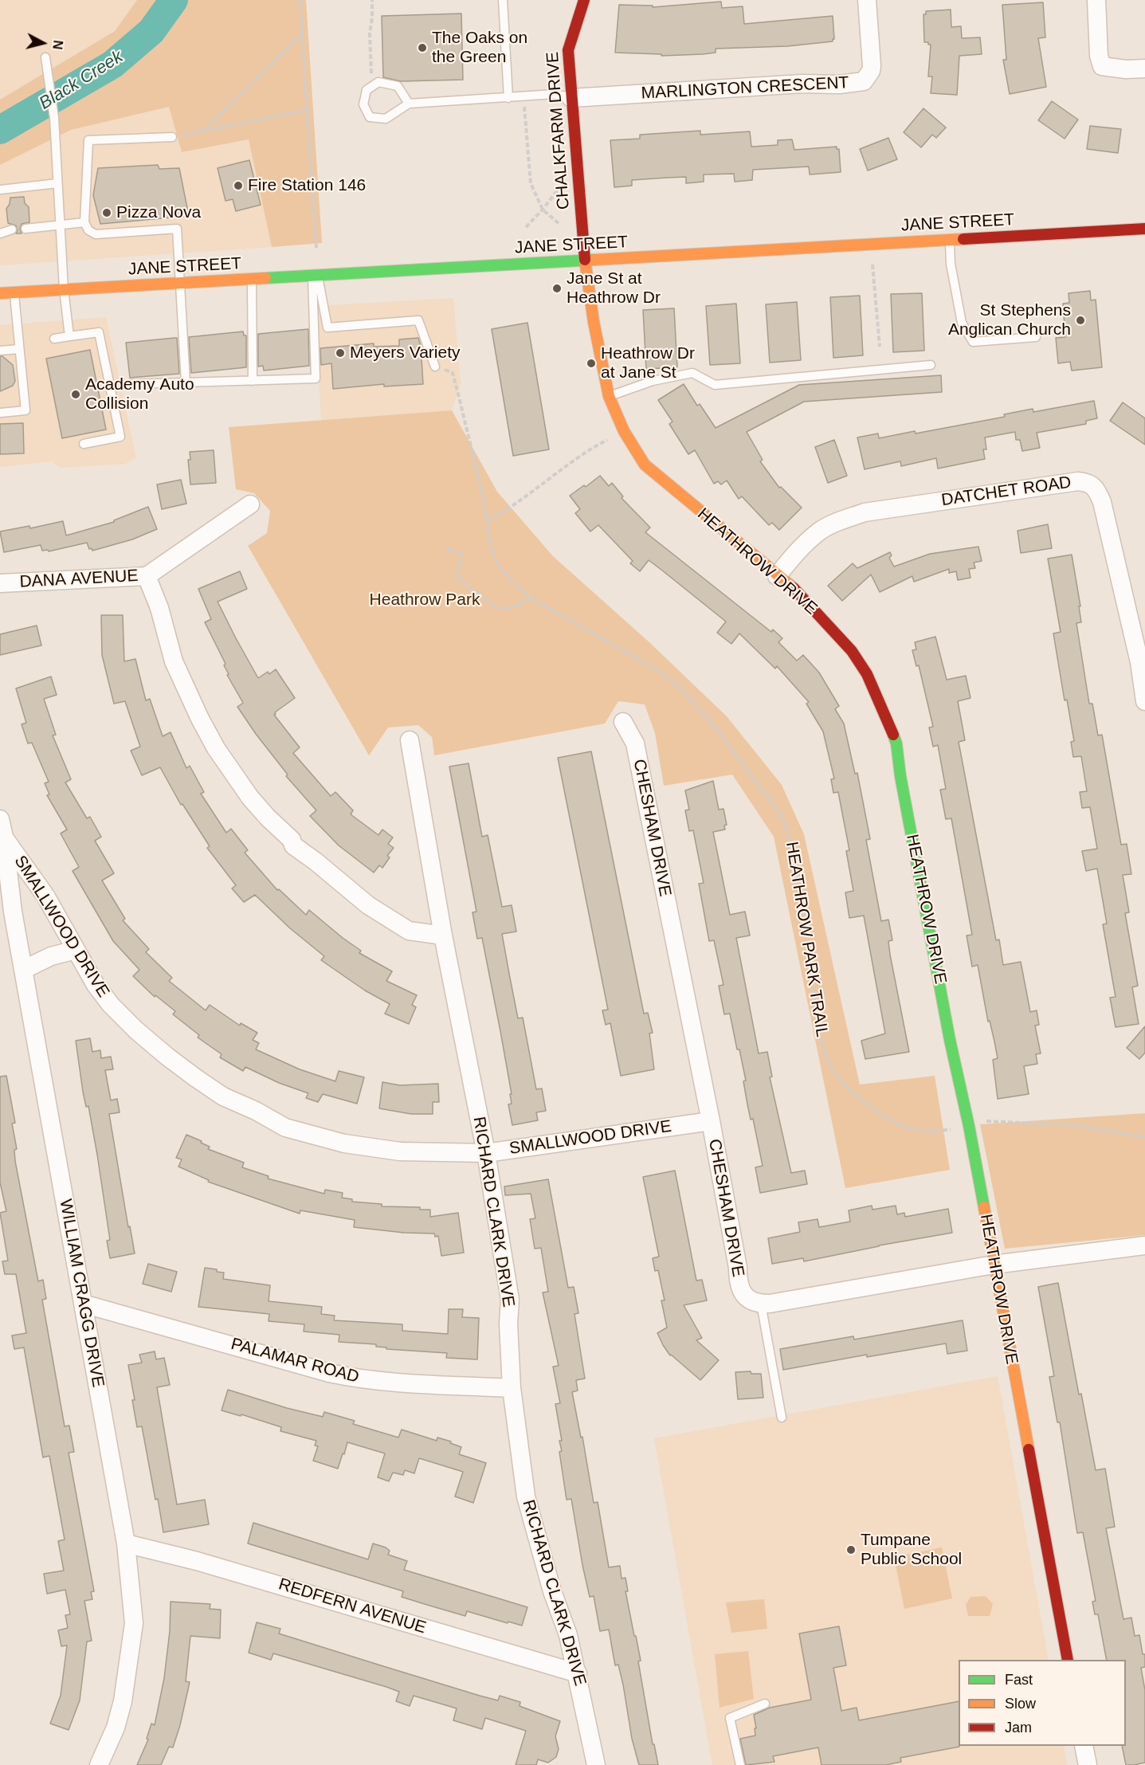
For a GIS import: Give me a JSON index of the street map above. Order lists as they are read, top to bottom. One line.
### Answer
{"streets":{"street":["MARLINGTON CRESCENT","CHALKFARM DRIVE","JANE STREET","DATCHET ROAD","HEATHROW DRIVE","DANA AVENUE","CHESHAM DRIVE","SMALLWOOD DRIVE","RICHARD CLARK DRIVE","WILLIAM CRAGG DRIVE","PALAMAR ROAD","REDFERN AVENUE"],"path":["HEATHROW PARK TRAIL"]},"crossings":[["MARLINGTON CRESCENT","CHALKFARM DRIVE"],["CHALKFARM DRIVE","JANE STREET"],["CHALKFARM DRIVE","HEATHROW DRIVE"],["JANE STREET","HEATHROW DRIVE"],["DATCHET ROAD","HEATHROW DRIVE"],["HEATHROW DRIVE","HEATHROW PARK TRAIL"],["CHESHAM DRIVE","SMALLWOOD DRIVE"],["SMALLWOOD DRIVE","RICHARD CLARK DRIVE"],["SMALLWOOD DRIVE","WILLIAM CRAGG DRIVE"],["RICHARD CLARK DRIVE","PALAMAR ROAD"],["RICHARD CLARK DRIVE","REDFERN AVENUE"],["WILLIAM CRAGG DRIVE","PALAMAR ROAD"],["WILLIAM CRAGG DRIVE","REDFERN AVENUE"]],"water":["Black Creek"],"parks":["Heathrow Park"],"places":["The Oaks on the Green","Fire Station 146","Pizza Nova","Jane St at Heathrow Dr","St Stephens Anglican Church","Meyers Variety","Heathrow Dr at Jane St","Academy Auto Collision","Tumpane Public School"],"legend":["Fast","Slow","Jam"],"north":"right"}
